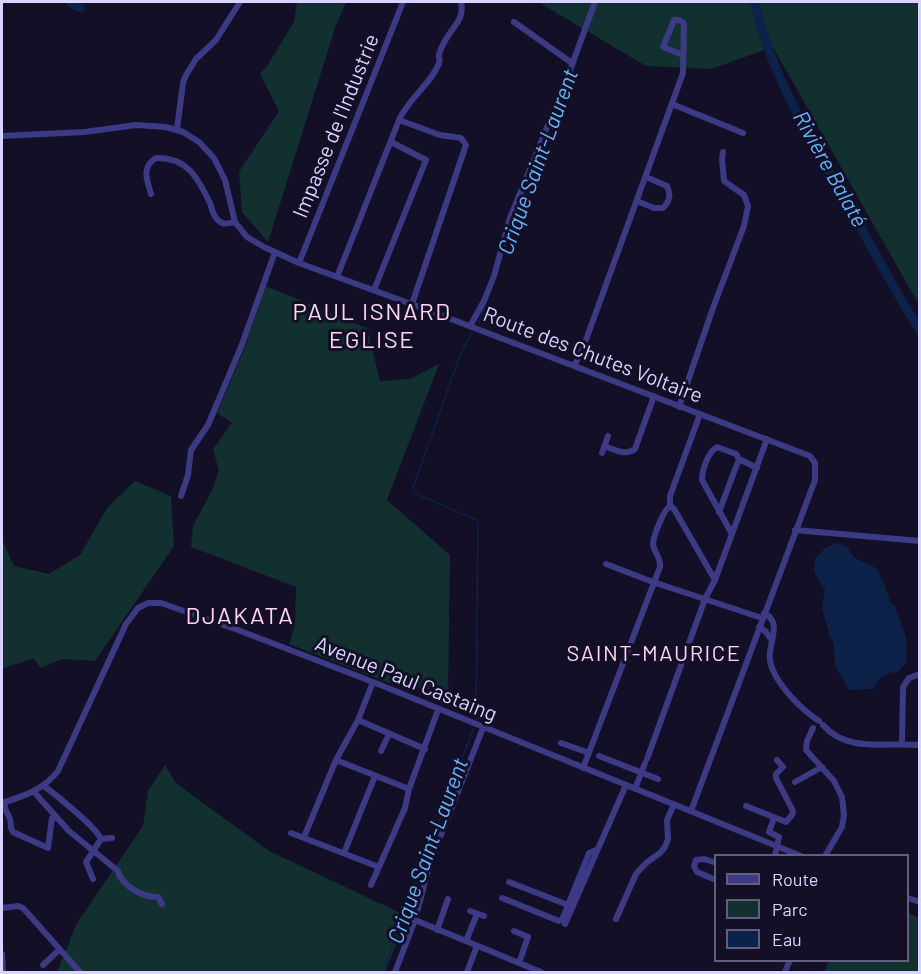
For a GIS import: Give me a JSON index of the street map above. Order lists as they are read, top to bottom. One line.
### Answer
{"streets":{"street":["Impasse de l'Industrie","Route des Chutes Voltaire","Avenue Paul Castaing"]},"crossings":[["Impasse de l'Industrie","Route des Chutes Voltaire"]],"districts":["PAUL ISNARD EGLISE","DJAKATA","SAINT-MAURICE"],"water":["Crique Saint-Laurent","Rivière Balaté"],"legend":["Route","Parc","Eau"]}
